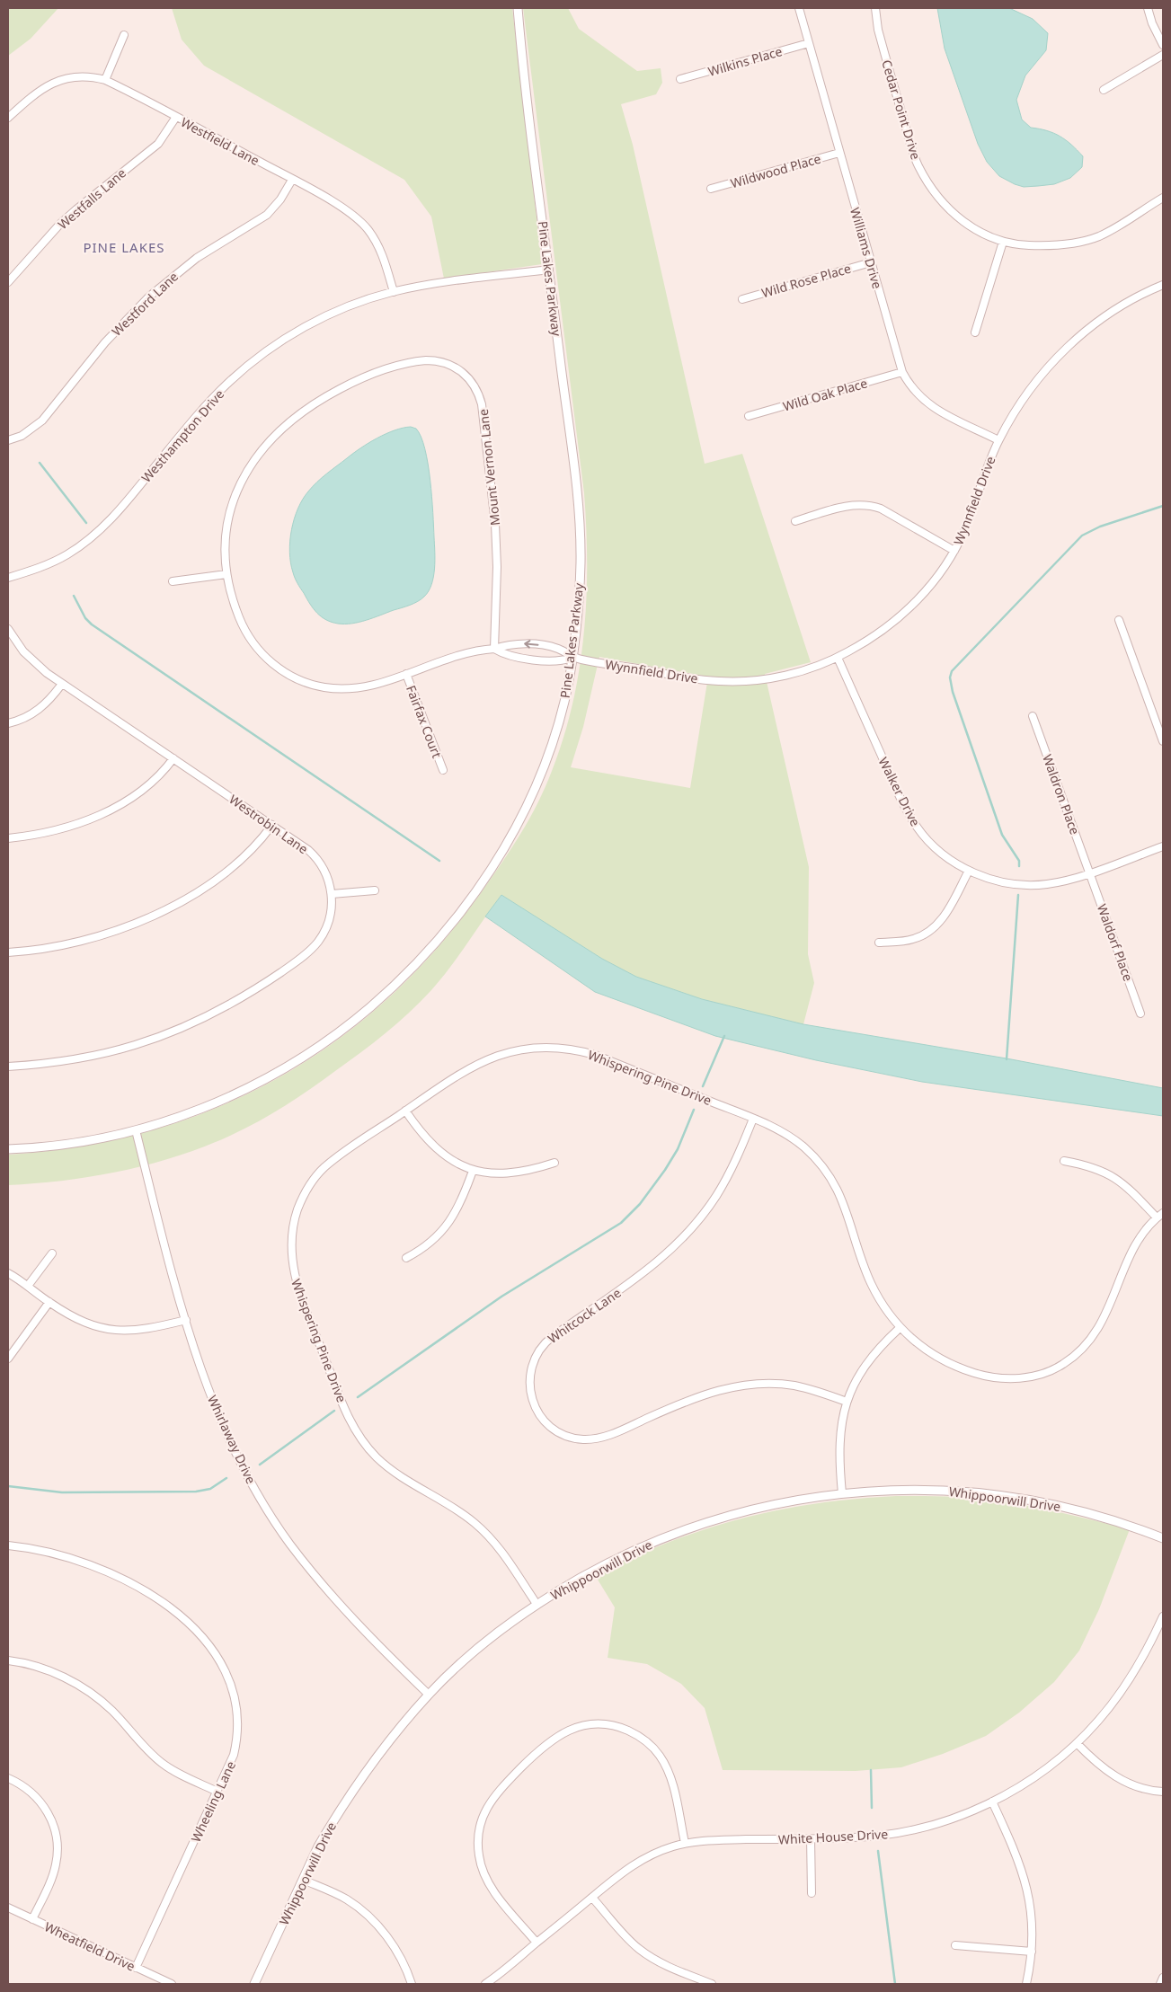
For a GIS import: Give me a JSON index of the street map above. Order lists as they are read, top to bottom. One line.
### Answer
{"streets":{"street":["Wilkins Place","Cedar Point Drive","Westfield Lane","Wildwood Place","Westfalls Lane","Williams Drive","Pine Lakes Parkway","Wild Rose Place","Westford Lane","Wild Oak Place","Westhampton Drive","Mount Vernon Lane","Wynnfield Drive","Fairfax Court","Walker Drive","Waldron Place","Westrobin Lane","Waldorf Place","Whispering Pine Drive","Whitcock Lane","Whirlaway Drive","Whippoorwill Drive","Wheeling Lane","White House Drive","Wheatfield Drive"]},"crossings":[["Wilkins Place","Williams Drive"],["Westfield Lane","Westfalls Lane"],["Westfield Lane","Westford Lane"],["Westfield Lane","Westhampton Drive"],["Wildwood Place","Williams Drive"],["Williams Drive","Wild Rose Place"],["Williams Drive","Wild Oak Place"],["Williams Drive","Wynnfield Drive"],["Pine Lakes Parkway","Westhampton Drive"],["Pine Lakes Parkway","Mount Vernon Lane"],["Pine Lakes Parkway","Wynnfield Drive"],["Pine Lakes Parkway","Whirlaway Drive"],["Mount Vernon Lane","Wynnfield Drive"],["Mount Vernon Lane","Fairfax Court"],["Wynnfield Drive","Walker Drive"],["Walker Drive","Waldron Place"],["Walker Drive","Waldorf Place"],["Waldron Place","Waldorf Place"],["Whispering Pine Drive","Whitcock Lane"],["Whispering Pine Drive","Whippoorwill Drive"],["Whirlaway Drive","Whippoorwill Drive"],["Wheeling Lane","Wheatfield Drive"]],"districts":["PINE LAKES"]}
